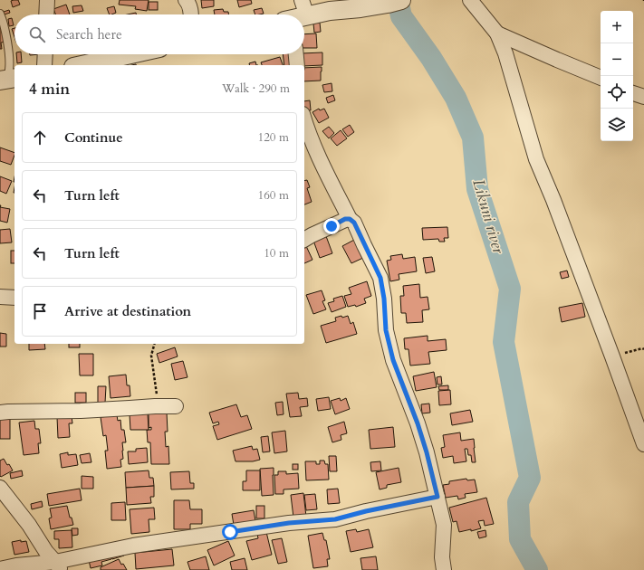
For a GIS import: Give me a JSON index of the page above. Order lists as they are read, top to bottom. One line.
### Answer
{"water":["Likuni river"],"page":{"map_buttons":["+","−"],"search":"Search here","heading":["4 min","Walk · 290 m"],"list":[["Continue","120 m"],["Turn left","160 m"],["Turn left","10 m"],"Arrive at destination"]}}
